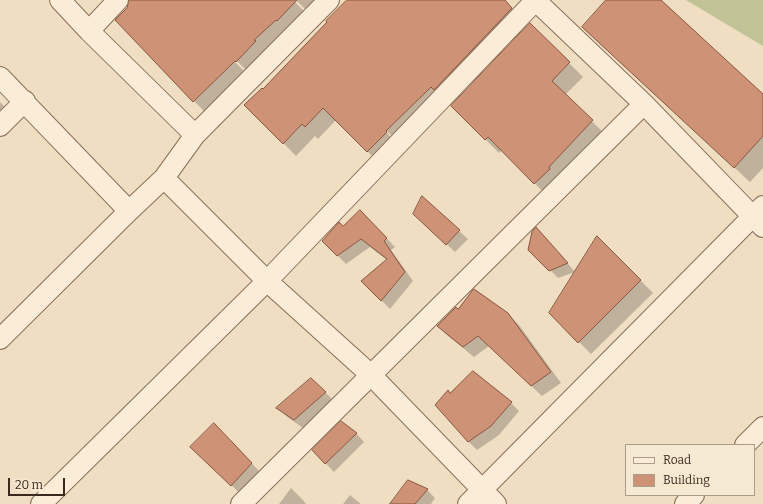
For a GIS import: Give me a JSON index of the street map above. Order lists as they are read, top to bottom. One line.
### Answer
{"legend":["Road","Building"],"scale_bar":"20 m"}
